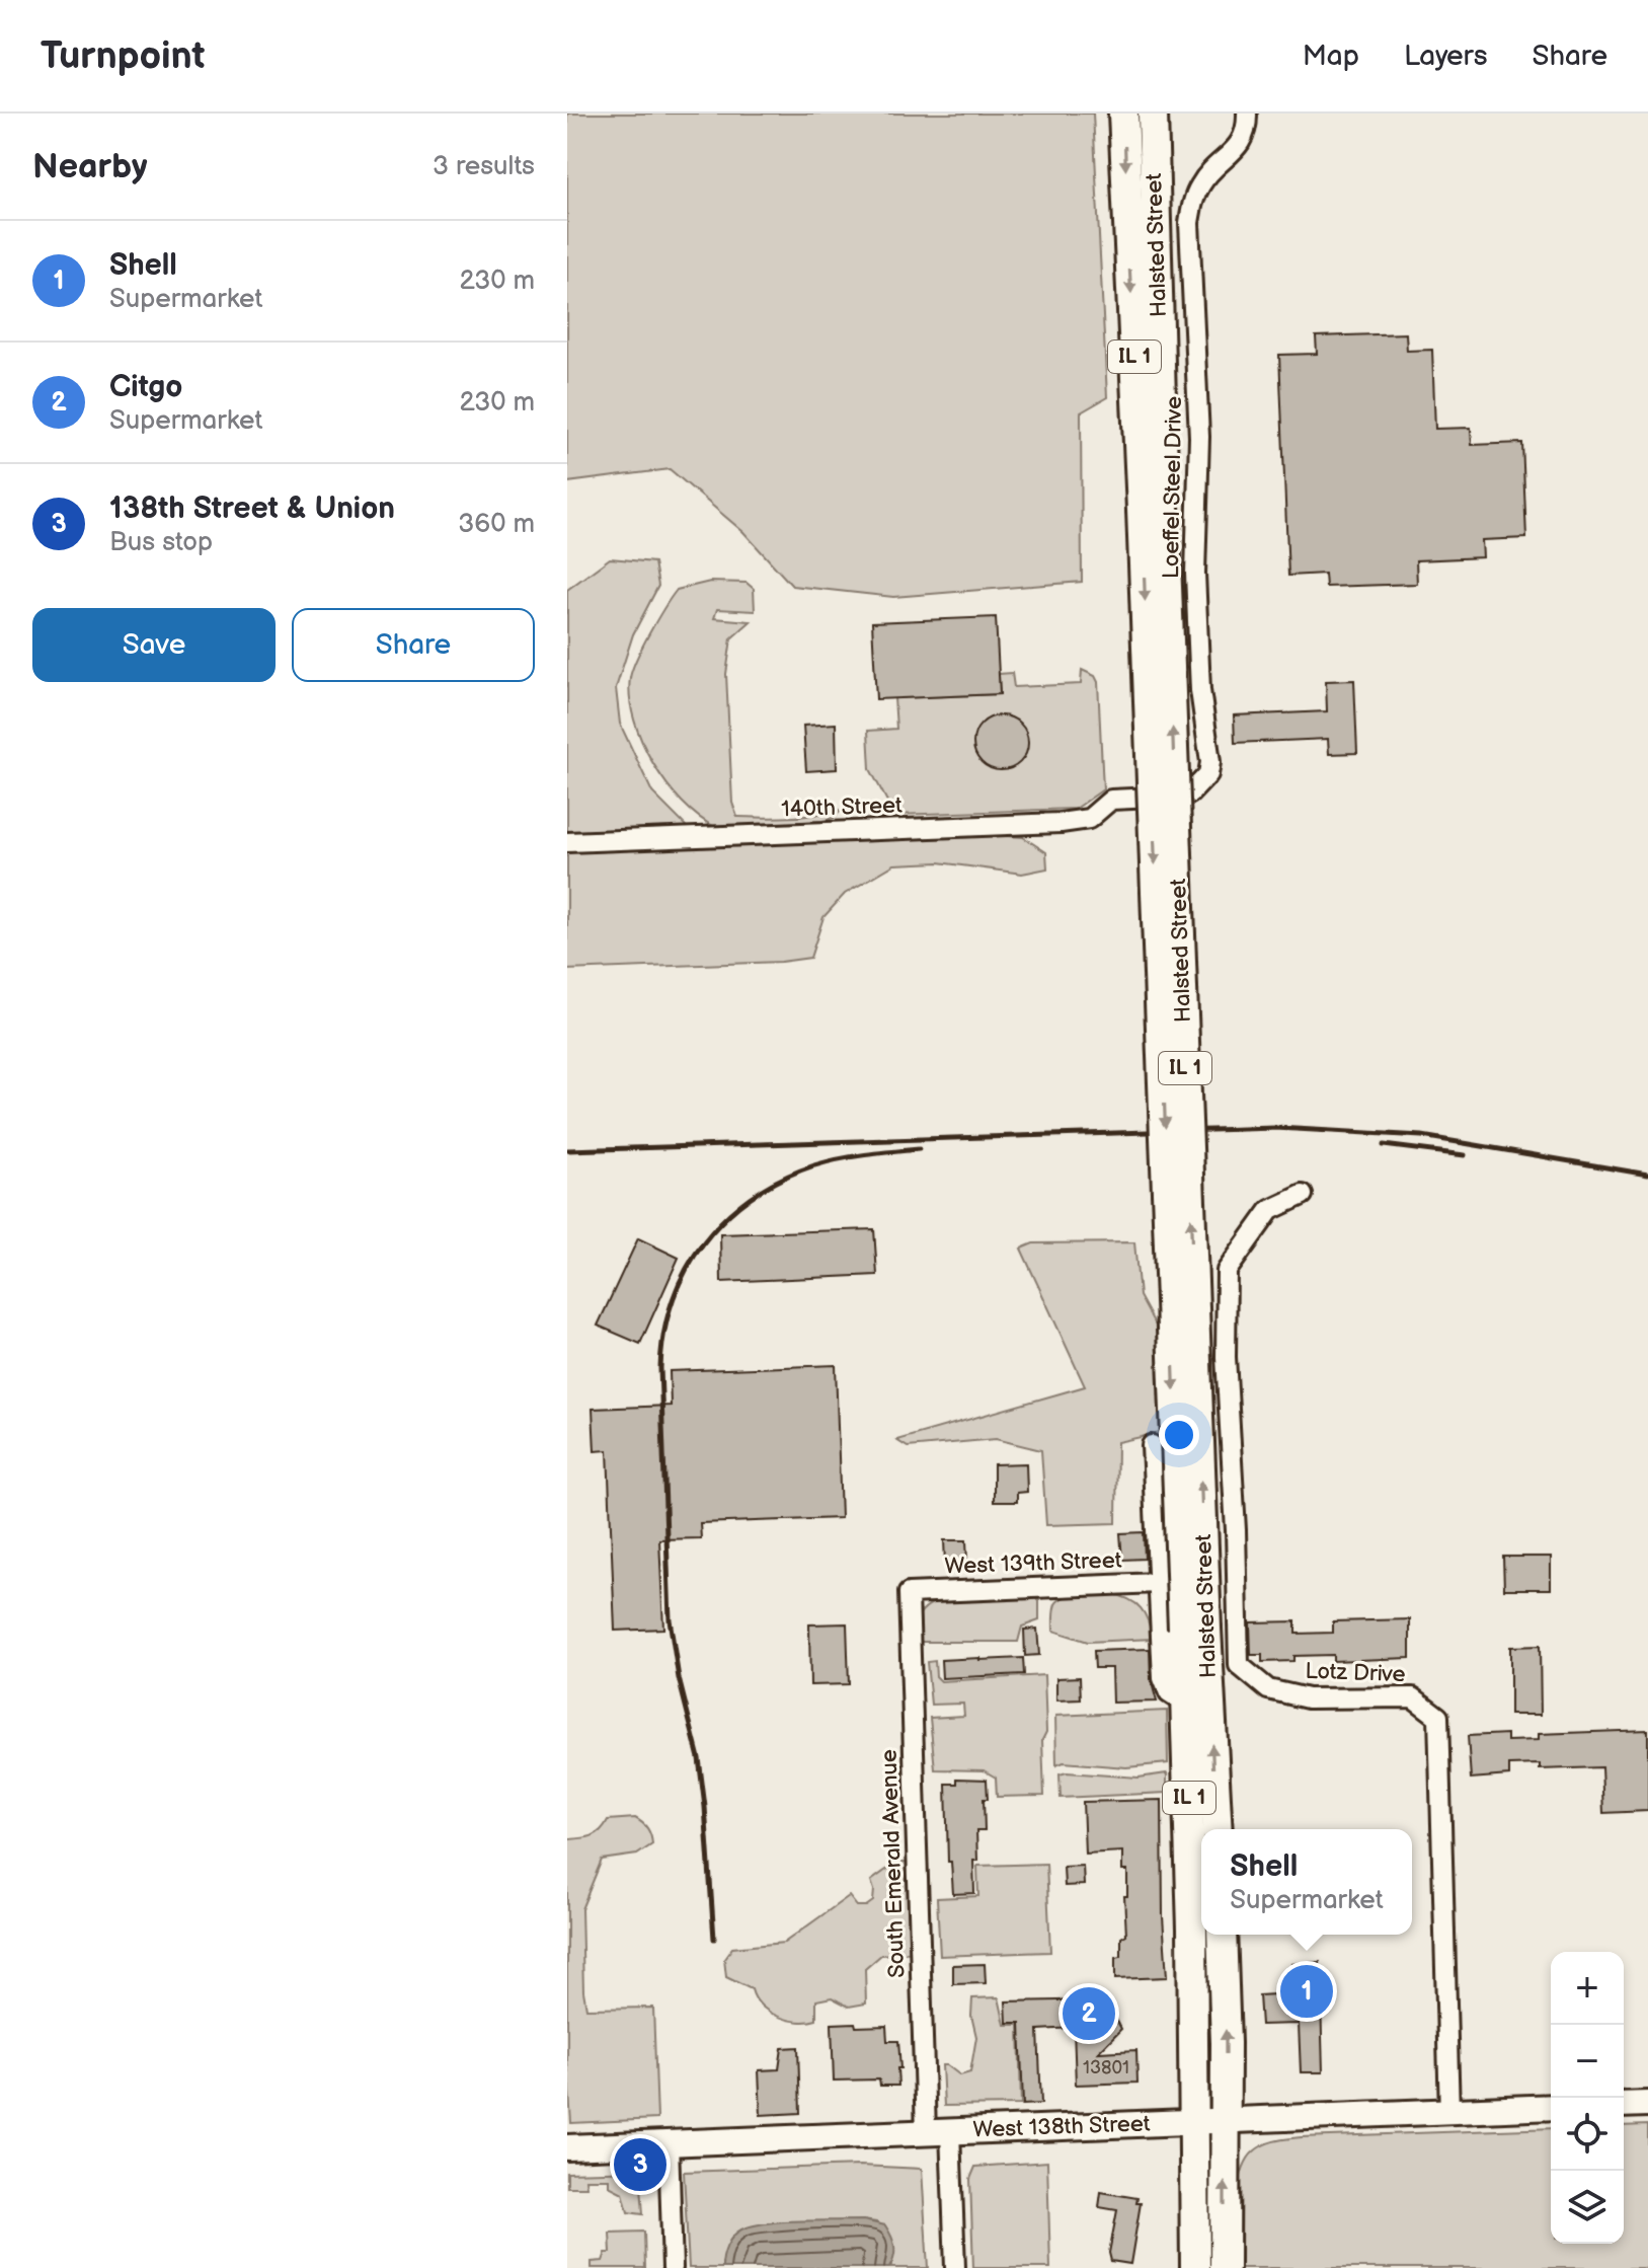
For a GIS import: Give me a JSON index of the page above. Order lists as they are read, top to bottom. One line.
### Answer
{"streets":{"main road":["Halsted Street","IL 1"],"street":["Loeffel Steel Drive","140th Street","West 139th Street","Lotz Drive","South Emerald Avenue","West 138th Street"]},"crossings":[["Halsted Street","West 139th Street"],["Halsted Street","West 138th Street"],["Loeffel Steel Drive","140th Street"],["West 139th Street","South Emerald Avenue"],["Lotz Drive","West 138th Street"],["South Emerald Avenue","West 138th Street"]],"house_numbers":["13801"],"page":{"header":"Turnpoint","nav":["Map","Layers","Share"],"heading":["Nearby","3 results"],"list":[{"mark":"1","name":"Shell","note":"Supermarket","value":"230 m"},{"mark":"2","name":"Citgo","note":"Supermarket","value":"230 m"},{"mark":"3","name":"138th Street & Union","note":"Bus stop","value":"360 m"}],"buttons":["Save","Share"],"popup":["Shell","Supermarket"],"map_buttons":["+","−"],"pins":["1","2","3"]}}
